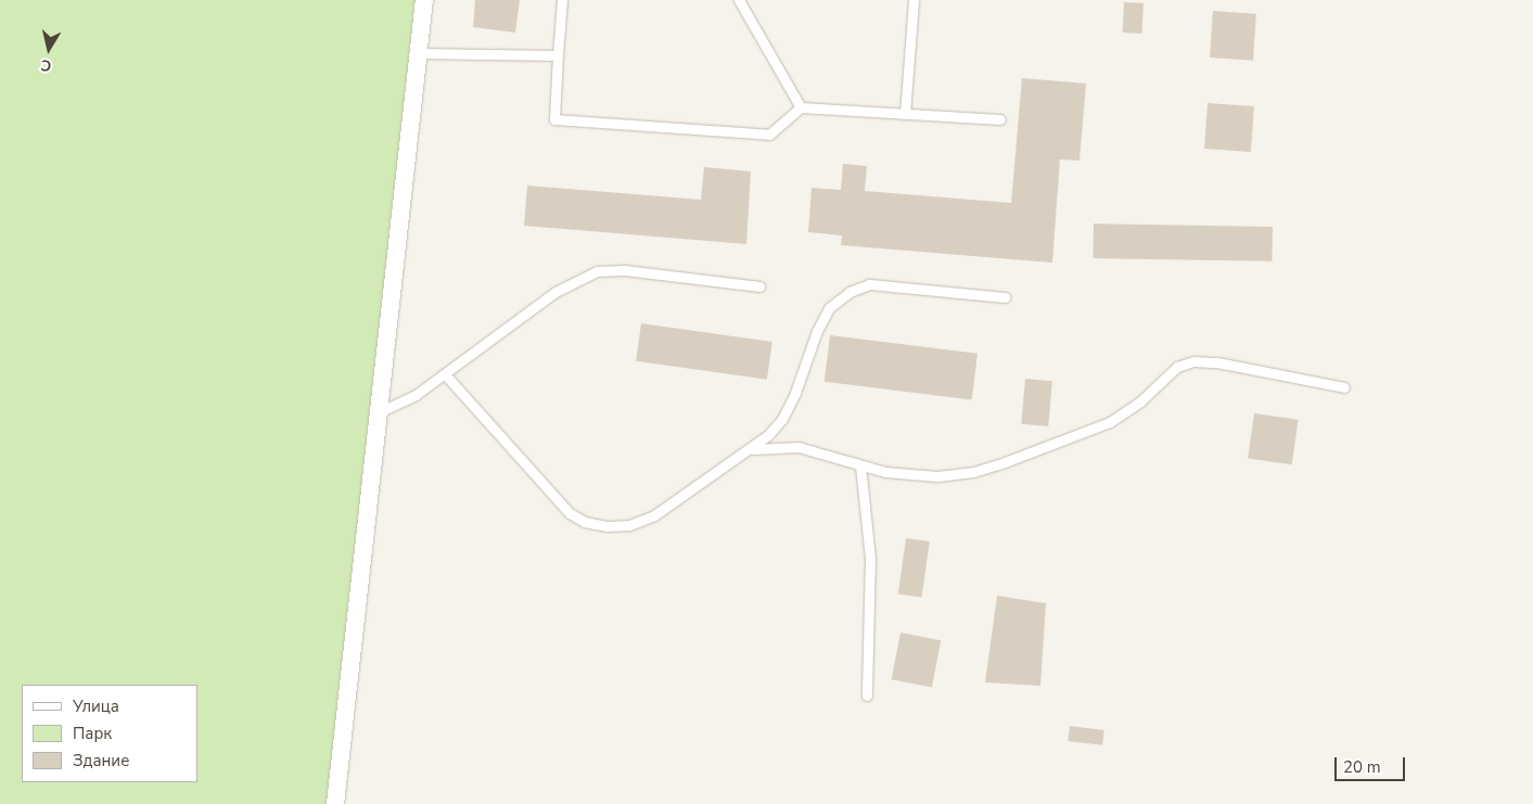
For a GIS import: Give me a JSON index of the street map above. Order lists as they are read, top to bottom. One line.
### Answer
{"legend":["Улица","Парк","Здание"],"scale_bar":"20 m","north":"bottom"}
